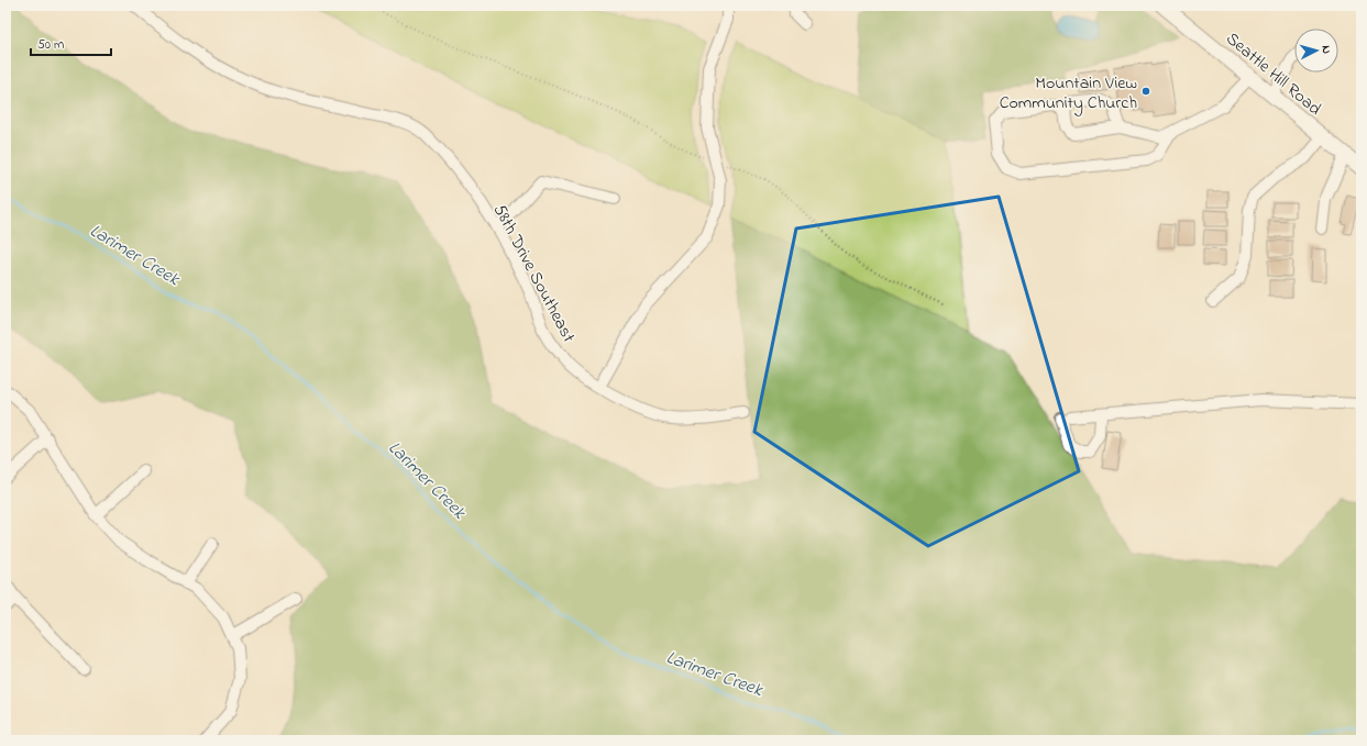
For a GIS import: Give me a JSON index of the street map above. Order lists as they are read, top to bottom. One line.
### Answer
{"streets":{"main road":["Seattle Hill Road"],"street":["58th Drive Southeast"]},"water":["Larimer Creek"],"places":["Mountain View Community Church"],"scale_bar":"50 m","north":"right"}
